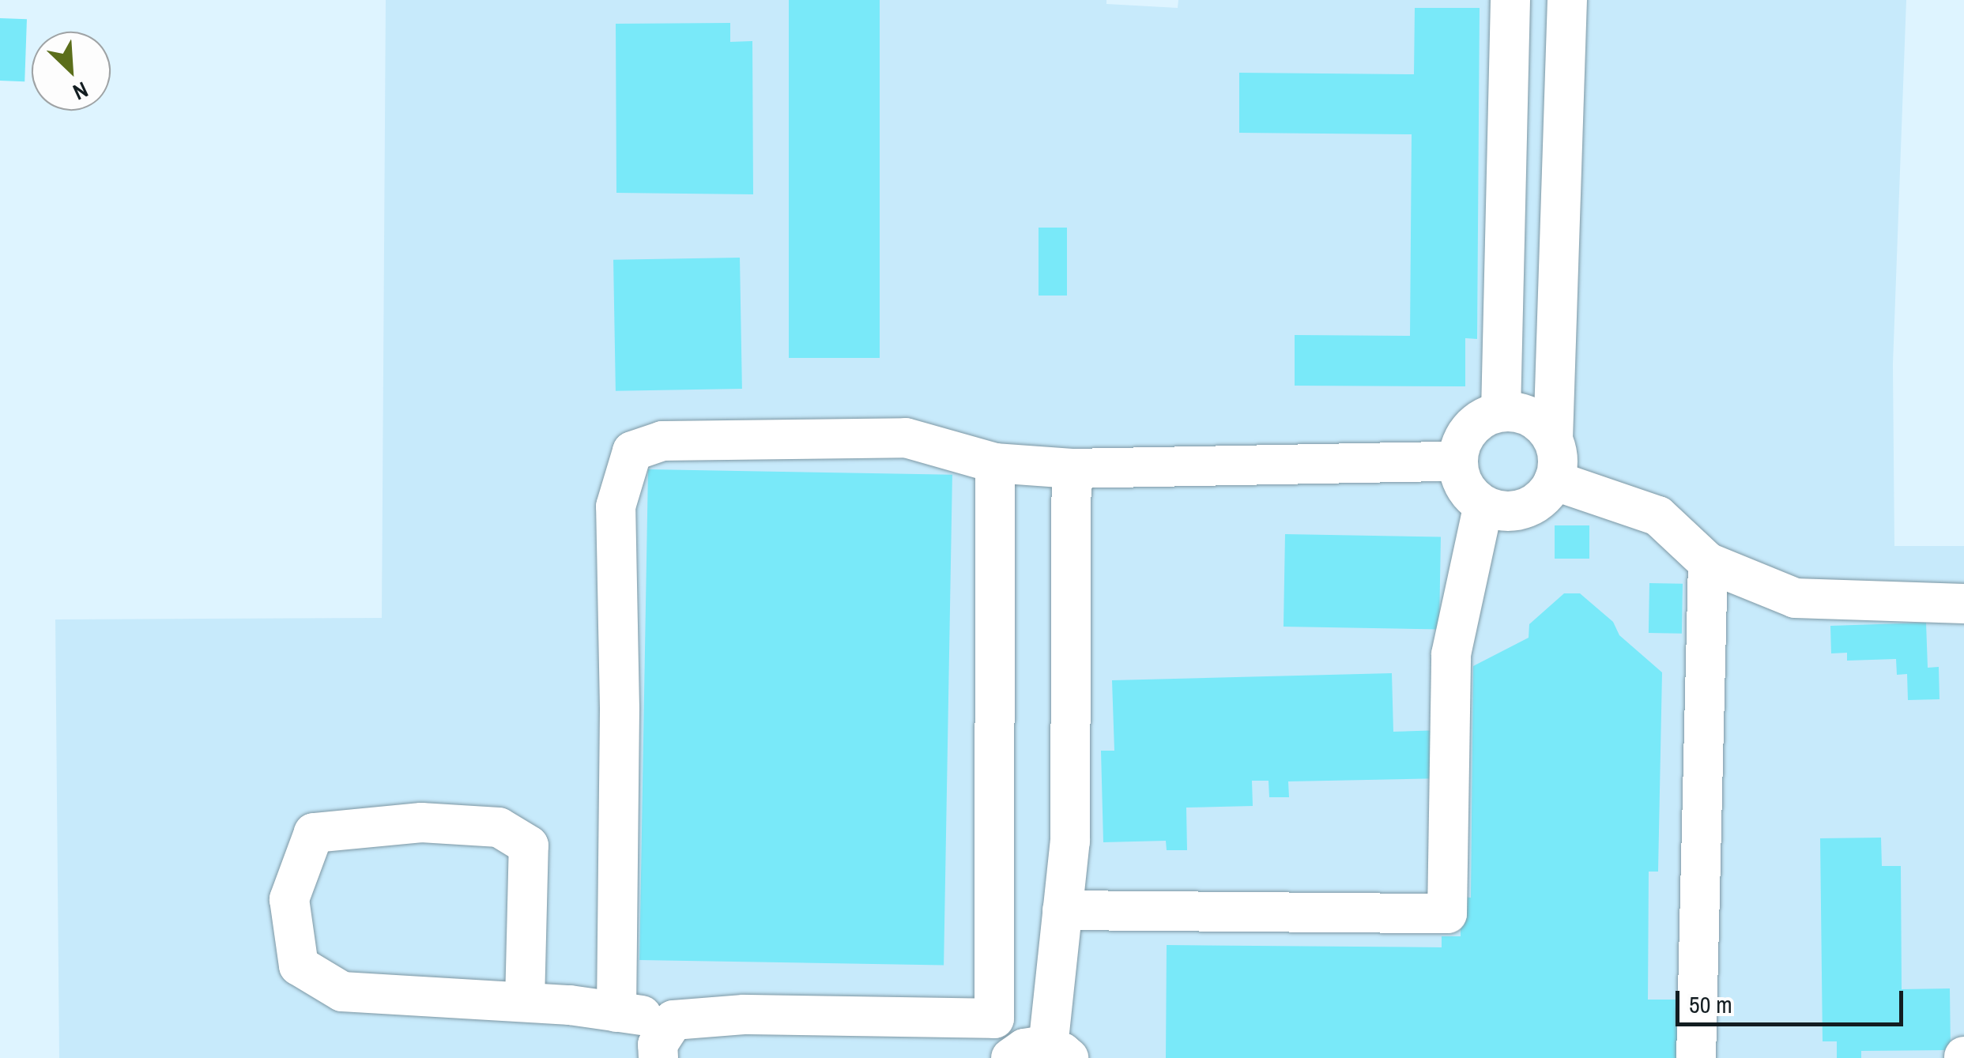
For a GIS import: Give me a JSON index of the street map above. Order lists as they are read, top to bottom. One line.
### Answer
{"scale_bar":"50 m","north":"bottom right"}
